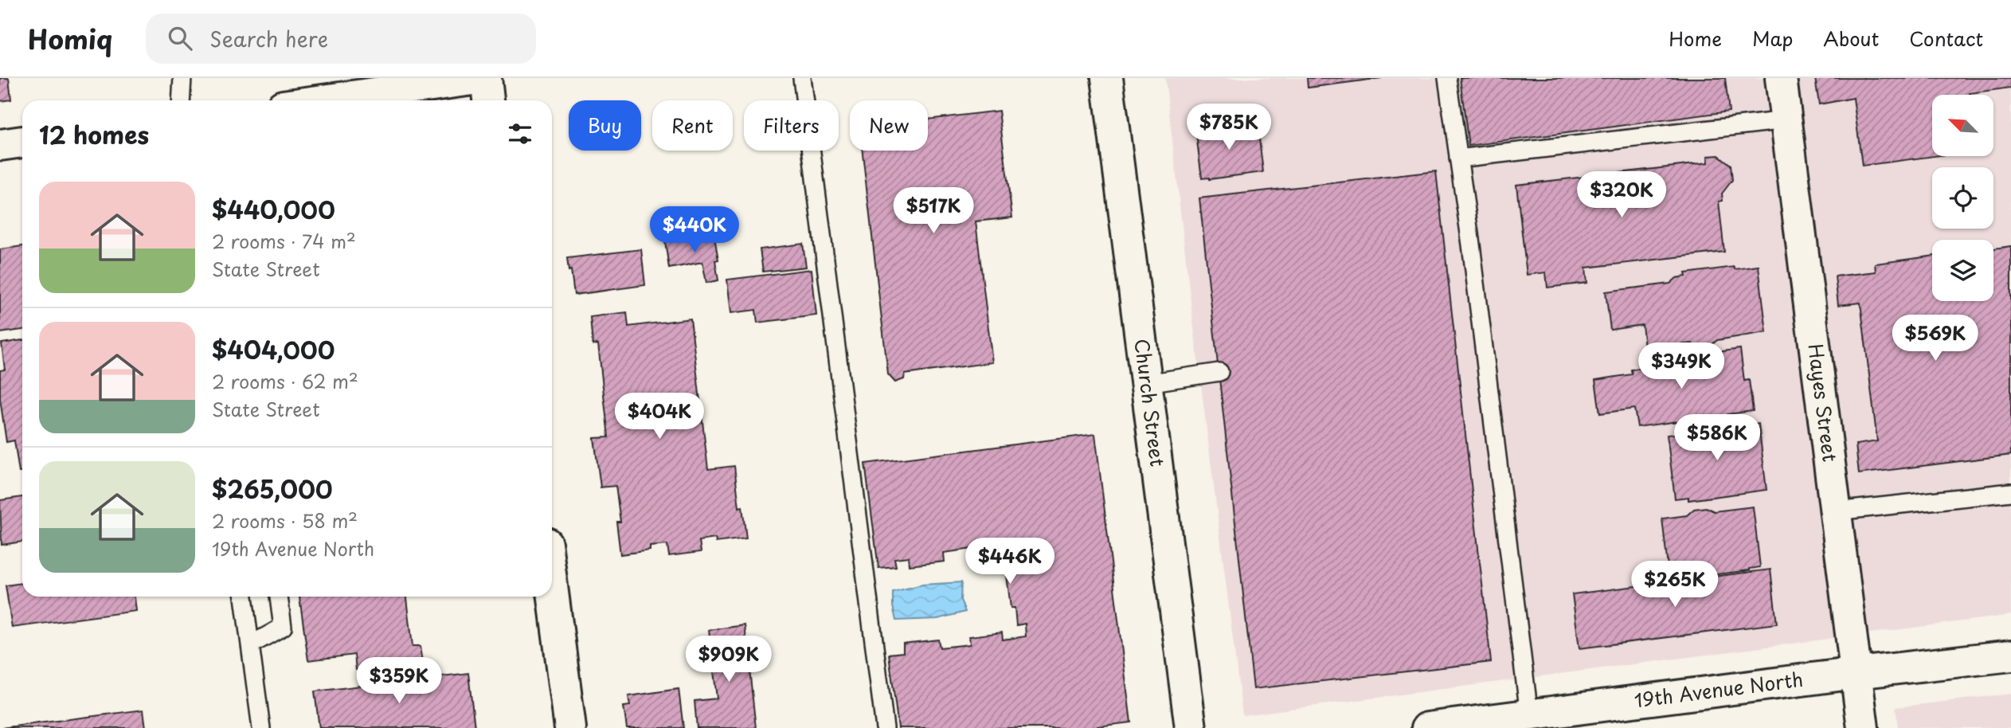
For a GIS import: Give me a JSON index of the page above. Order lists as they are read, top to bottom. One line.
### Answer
{"streets":{"street":["Church Street","Hayes Street","19th Avenue North"]},"crossings":[["Hayes Street","19th Avenue North"]],"north":"top left","page":{"header":"Homiq","search":"Search here","nav":["Home","Map","About","Contact"],"chip":["Buy","Rent","Filters","New"],"heading":"12 homes","price":["$785K","$320K","$517K","$440K","$569K","$349K","$404K","$586K","$446K","$265K","$909K","$359K"],"list":[{"name":"$440,000","note":"2 rooms · 74 m² · State Street"},{"name":"$404,000","note":"2 rooms · 62 m² · State Street"},{"name":"$265,000","note":"2 rooms · 58 m² · 19th Avenue North"}]}}
